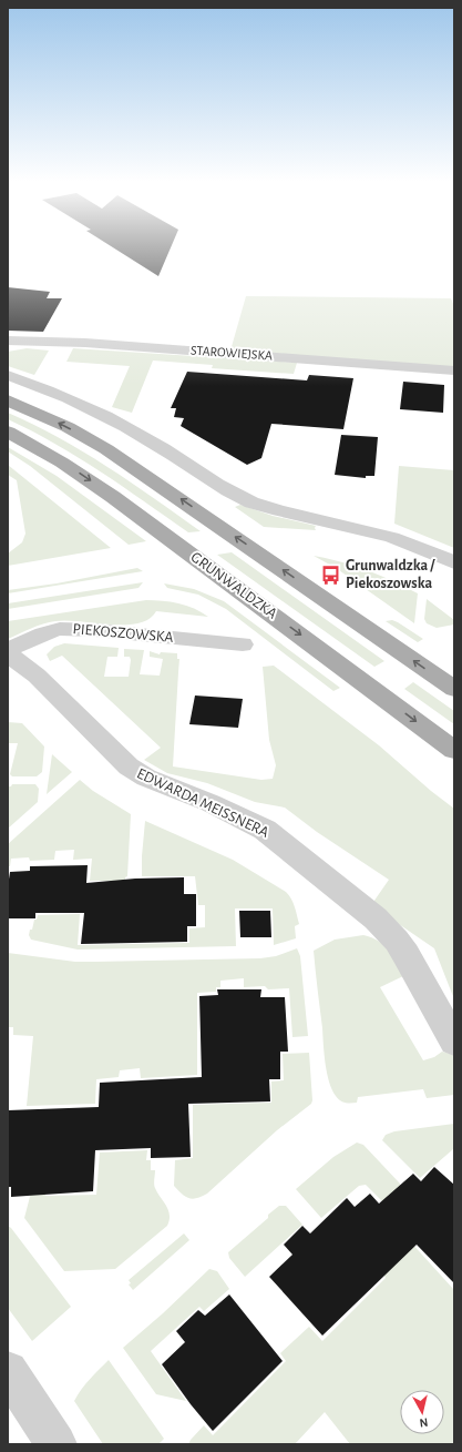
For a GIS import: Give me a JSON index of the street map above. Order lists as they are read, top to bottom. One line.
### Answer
{"streets":{"main road":["GRUNWALDZKA"],"street":["STAROWIEJSKA","PIEKOSZOWSKA","EDWARDA MEISSNERA"]},"places":{"bus stop":["Grunwaldzka / Piekoszowska"]},"north":"bottom"}
